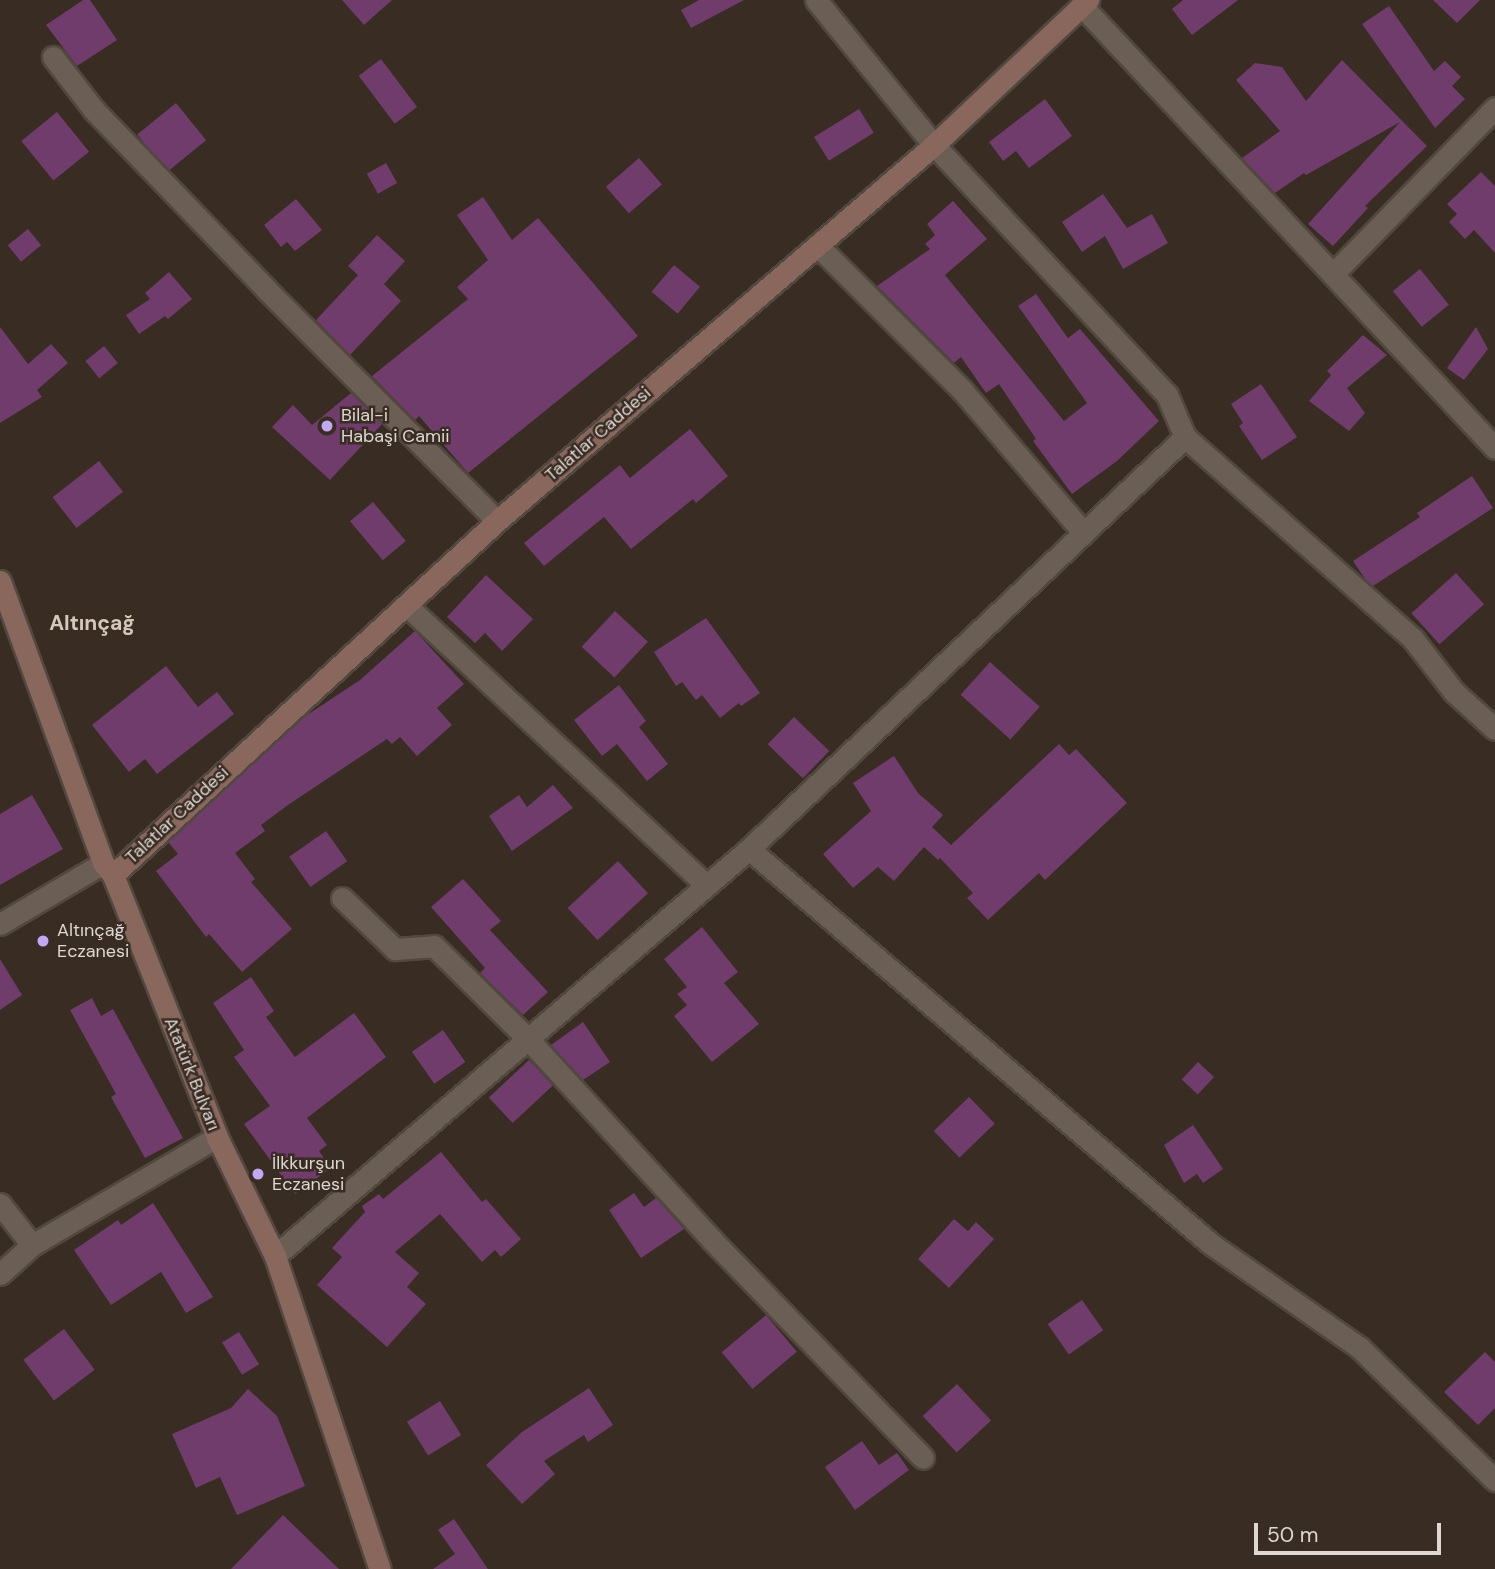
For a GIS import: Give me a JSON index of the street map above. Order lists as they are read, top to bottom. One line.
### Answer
{"streets":{"street":["Talatlar Caddesi","Atatürk Bulvarı"]},"crossings":[["Talatlar Caddesi","Atatürk Bulvarı"]],"districts":["Altınçağ"],"places":["Bilal-i Habaşi Camii","Altınçağ Eczanesi","İlkkurşun Eczanesi"],"scale_bar":"50 m"}
